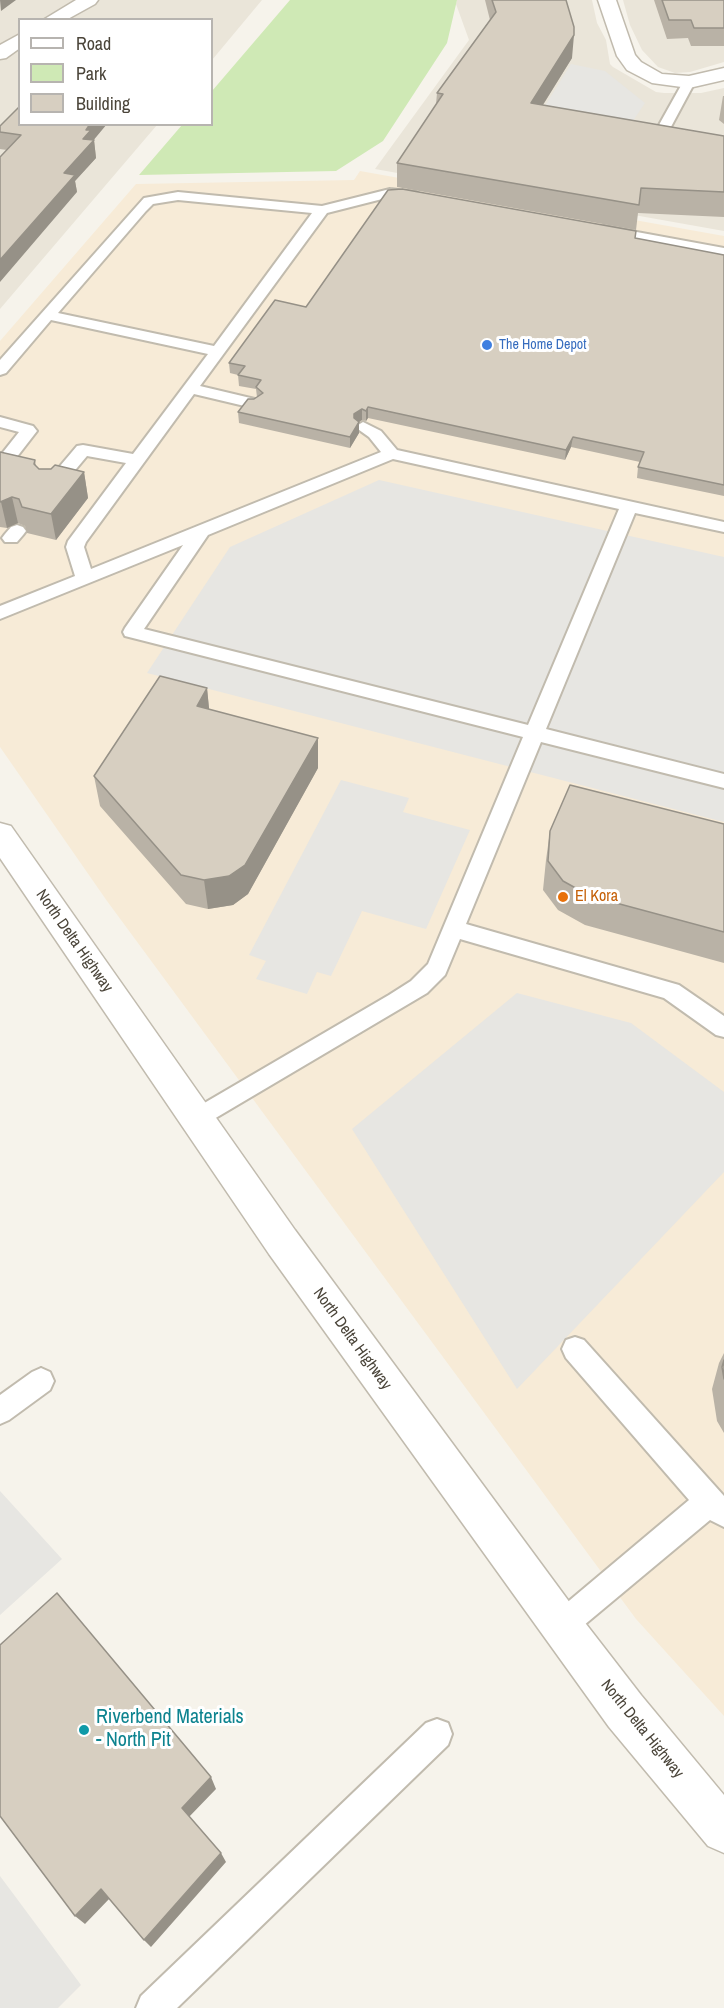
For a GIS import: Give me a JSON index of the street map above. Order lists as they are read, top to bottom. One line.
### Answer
{"streets":{"street":["North Delta Highway"]},"places":["The Home Depot","El Kora","Riverbend Materials - North Pit"],"legend":["Road","Park","Building"]}
